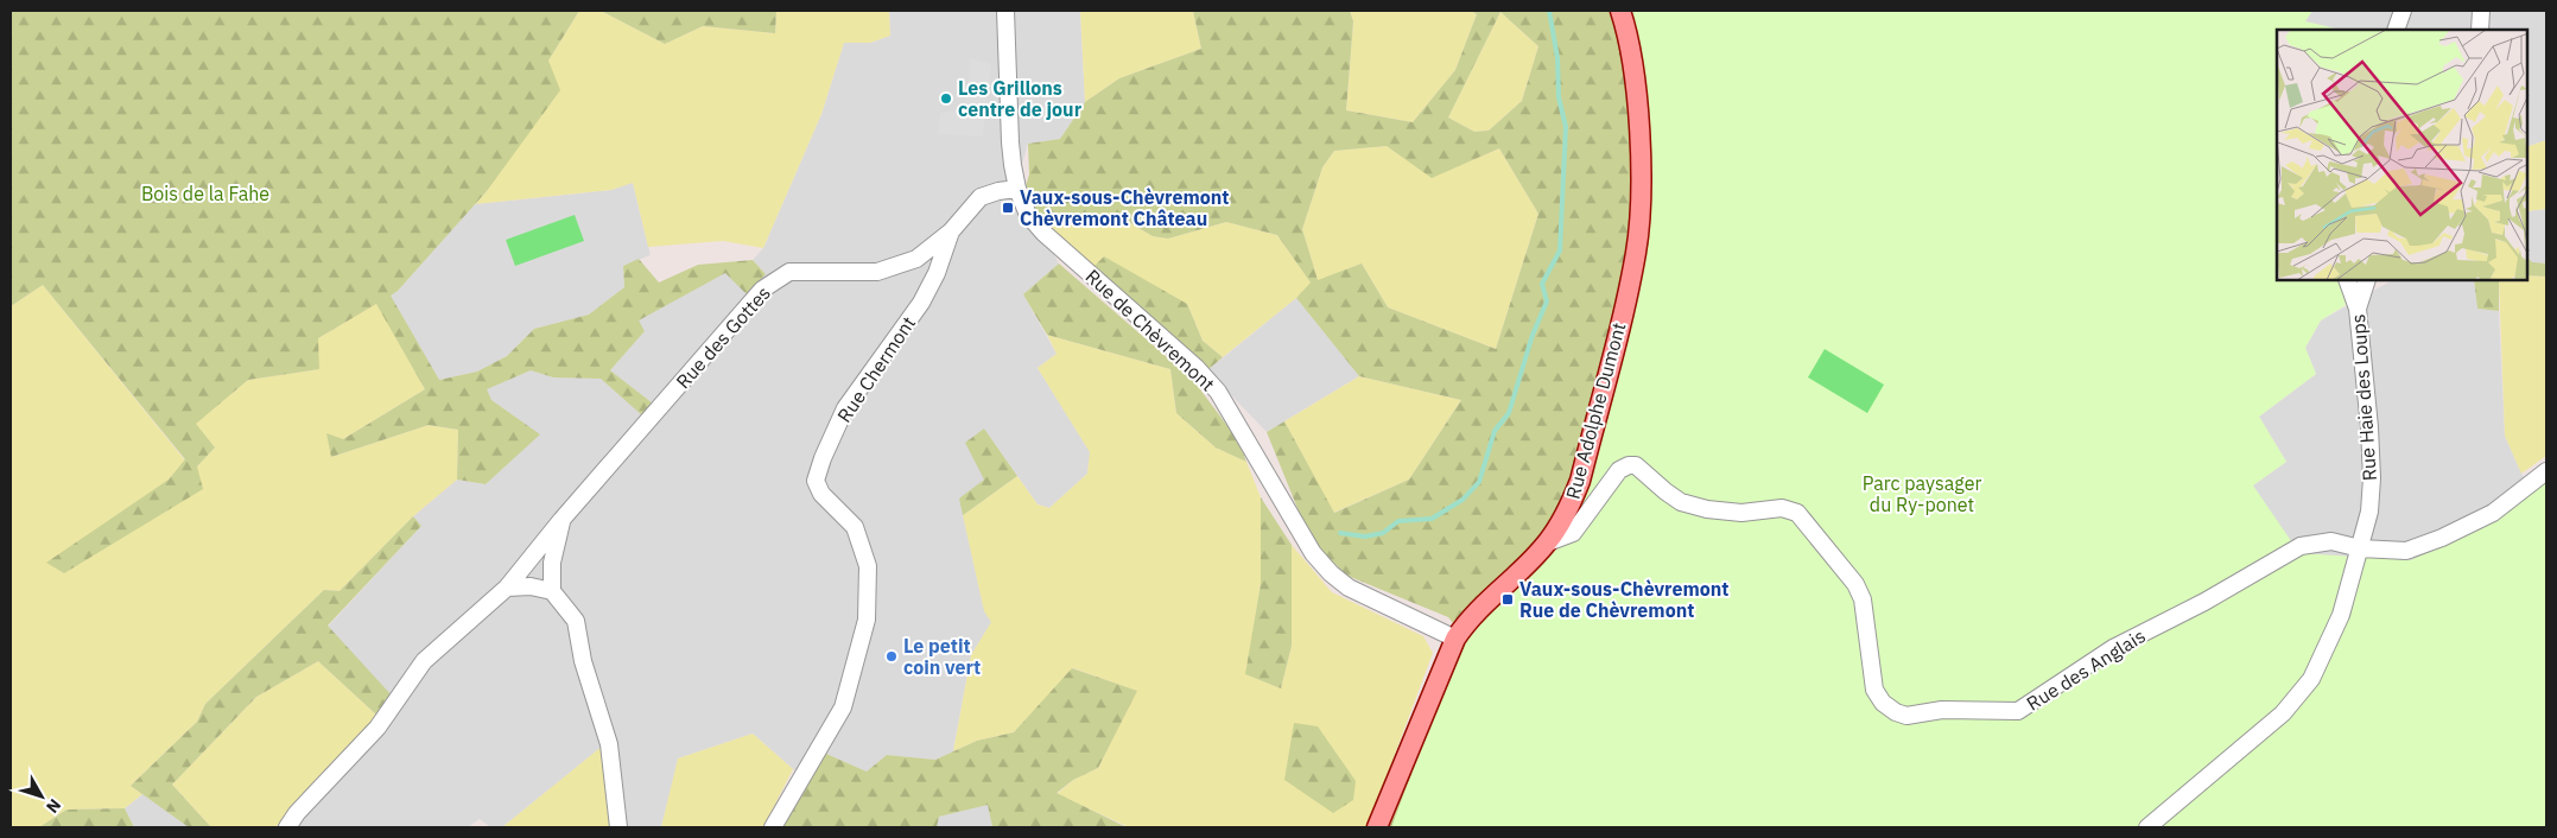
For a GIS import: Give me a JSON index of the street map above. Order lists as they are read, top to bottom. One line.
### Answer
{"streets":{"main road":["Rue Adolphe Dumont"],"street":["Rue de Chèvremont","Rue des Gottes","Rue Chermont","Rue Haie des Loups","Rue des Anglais"]},"crossings":[["Rue de Chèvremont","Rue des Gottes"],["Rue de Chèvremont","Rue Adolphe Dumont"],["Rue des Gottes","Rue Chermont"],["Rue Haie des Loups","Rue des Anglais"],["Rue Adolphe Dumont","Rue des Anglais"]],"parks":["Bois de la Fahe","Parc paysager du Ry-ponet"],"places":{"other":["Les Grillons centre de jour","Le petit coin vert"],"transit":["Vaux-sous-Chèvremont Chèvremont Château","Vaux-sous-Chèvremont Rue de Chèvremont"]},"north":"bottom right"}
